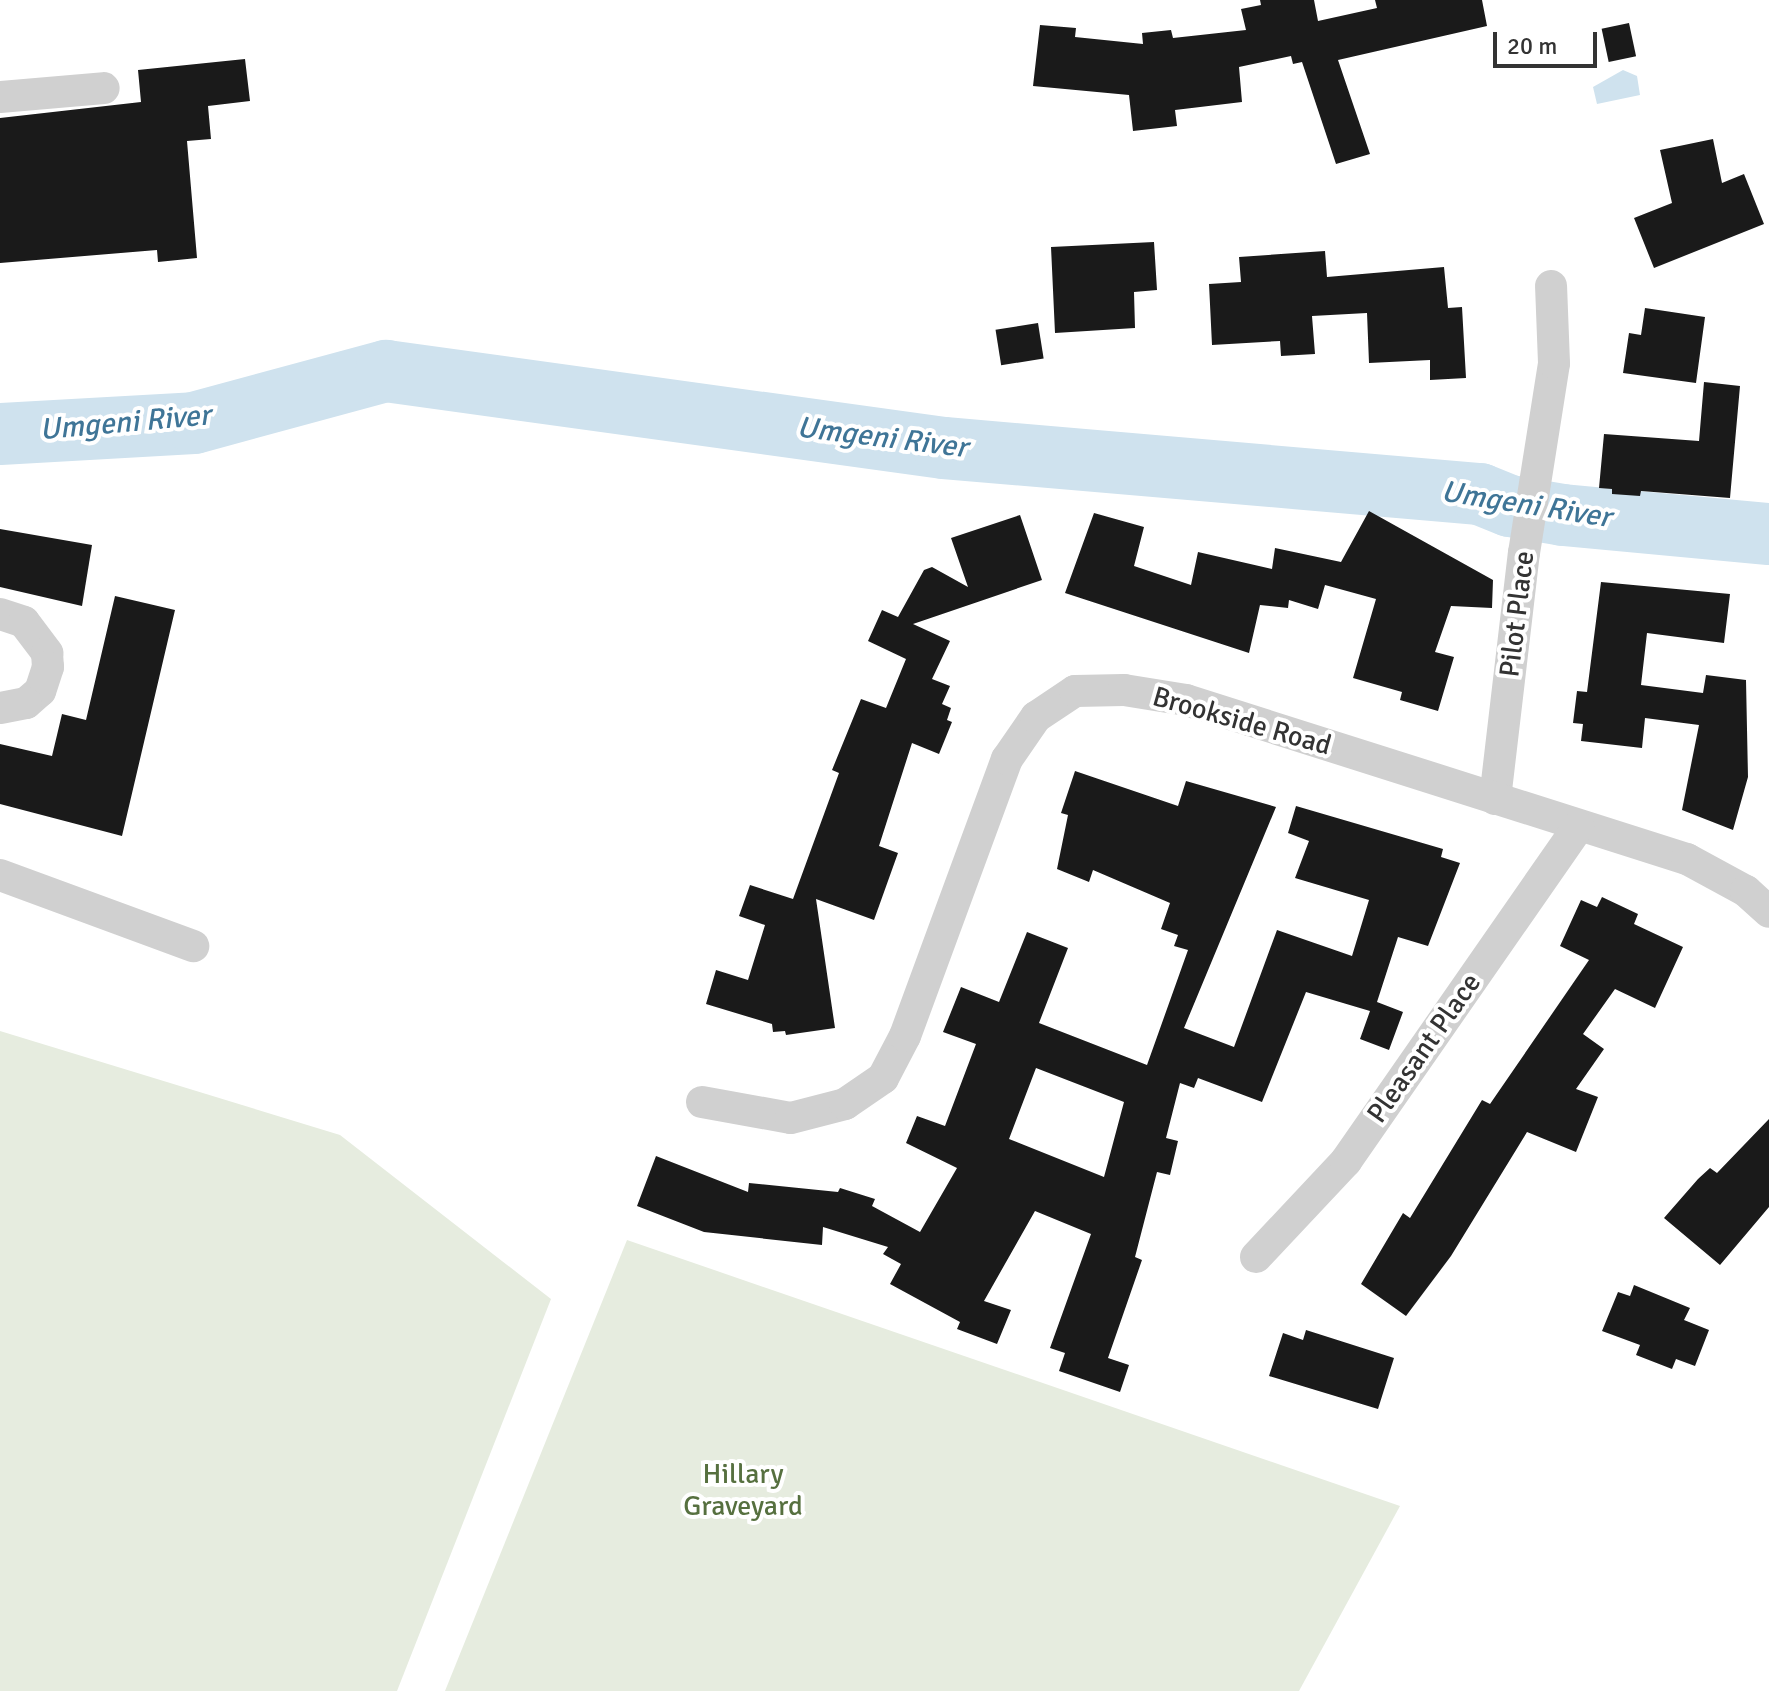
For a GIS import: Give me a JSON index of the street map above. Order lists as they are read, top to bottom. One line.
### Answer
{"streets":{"street":["Pilot Place","Brookside Road","Pleasant Place"]},"crossings":[["Pilot Place","Brookside Road"],["Brookside Road","Pleasant Place"]],"water":["Umgeni River"],"parks":["Hillary Graveyard"],"scale_bar":"20 m"}
